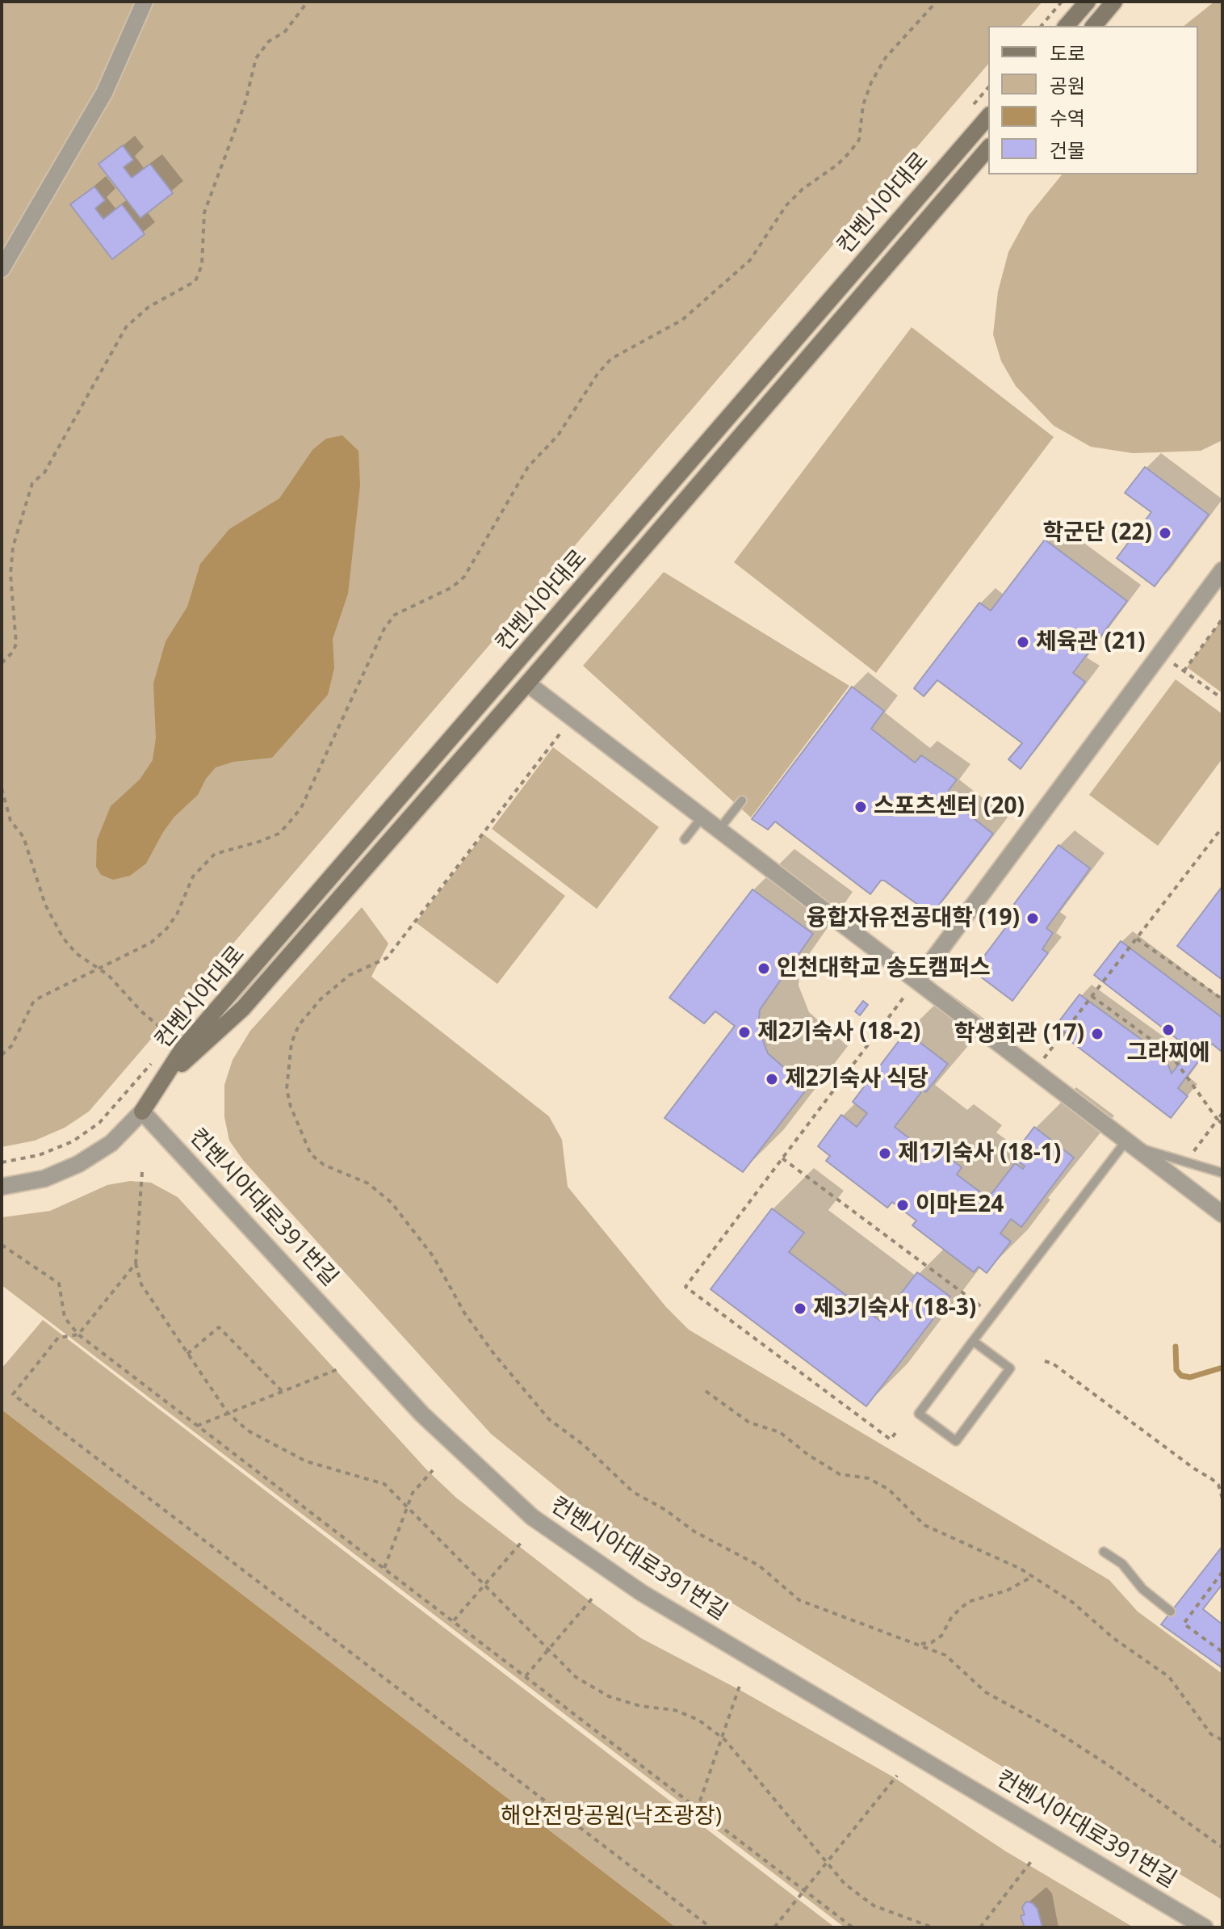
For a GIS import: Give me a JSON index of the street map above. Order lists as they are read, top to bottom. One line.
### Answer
{"streets":{"main road":["컨벤시아대로"],"street":["컨벤시아대로391번길"]},"parks":["해안전망공원(낙조광장)"],"places":["학군단 (22)","체육관 (21)","스포츠센터 (20)","융합자유전공대학 (19)","인천대학교 송도캠퍼스","그라찌에","제2기숙사 (18-2)","학생회관 (17)","제2기숙사 식당","제1기숙사 (18-1)","이마트24","제3기숙사 (18-3)"],"legend":["도로","공원","수역","건물"]}
